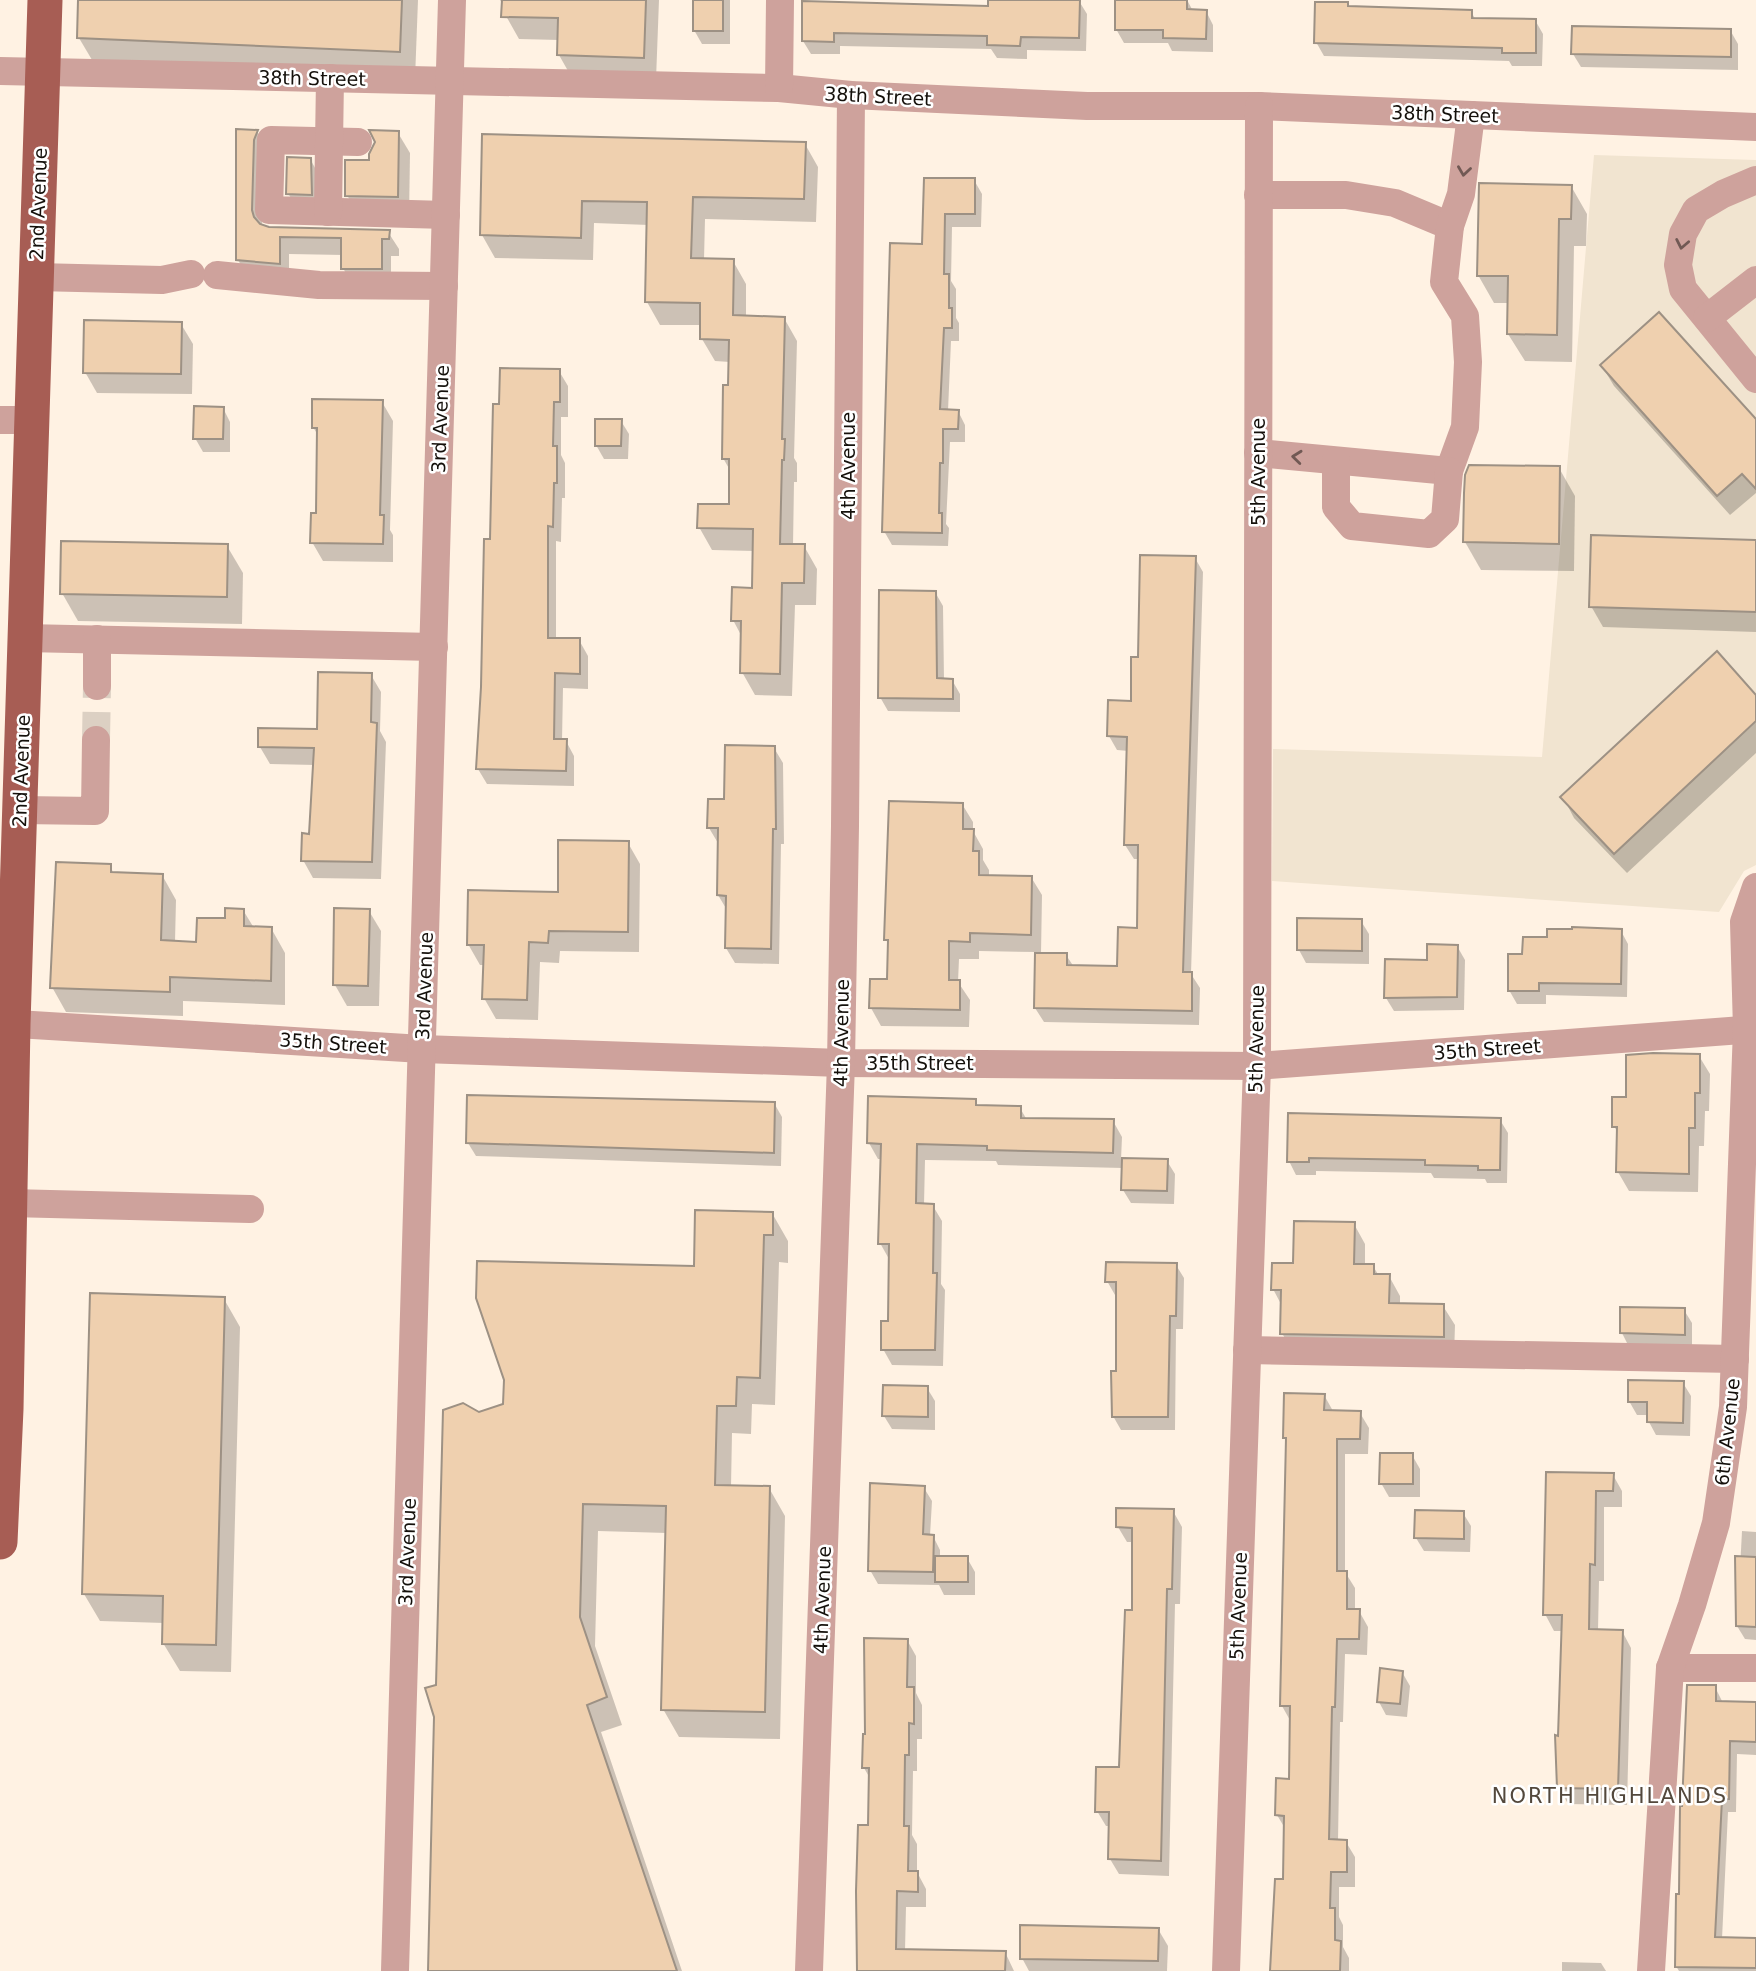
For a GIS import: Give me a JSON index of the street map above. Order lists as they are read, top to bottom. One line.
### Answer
{"streets":{"main road":["2nd Avenue"],"street":["38th Street","3rd Avenue","4th Avenue","5th Avenue","35th Street","6th Avenue"]},"crossings":[["38th Street","2nd Avenue"],["38th Street","3rd Avenue"],["38th Street","4th Avenue"],["38th Street","5th Avenue"],["2nd Avenue","35th Street"],["3rd Avenue","35th Street"],["4th Avenue","35th Street"],["5th Avenue","35th Street"],["35th Street","6th Avenue"]],"districts":["NORTH HIGHLANDS"]}
